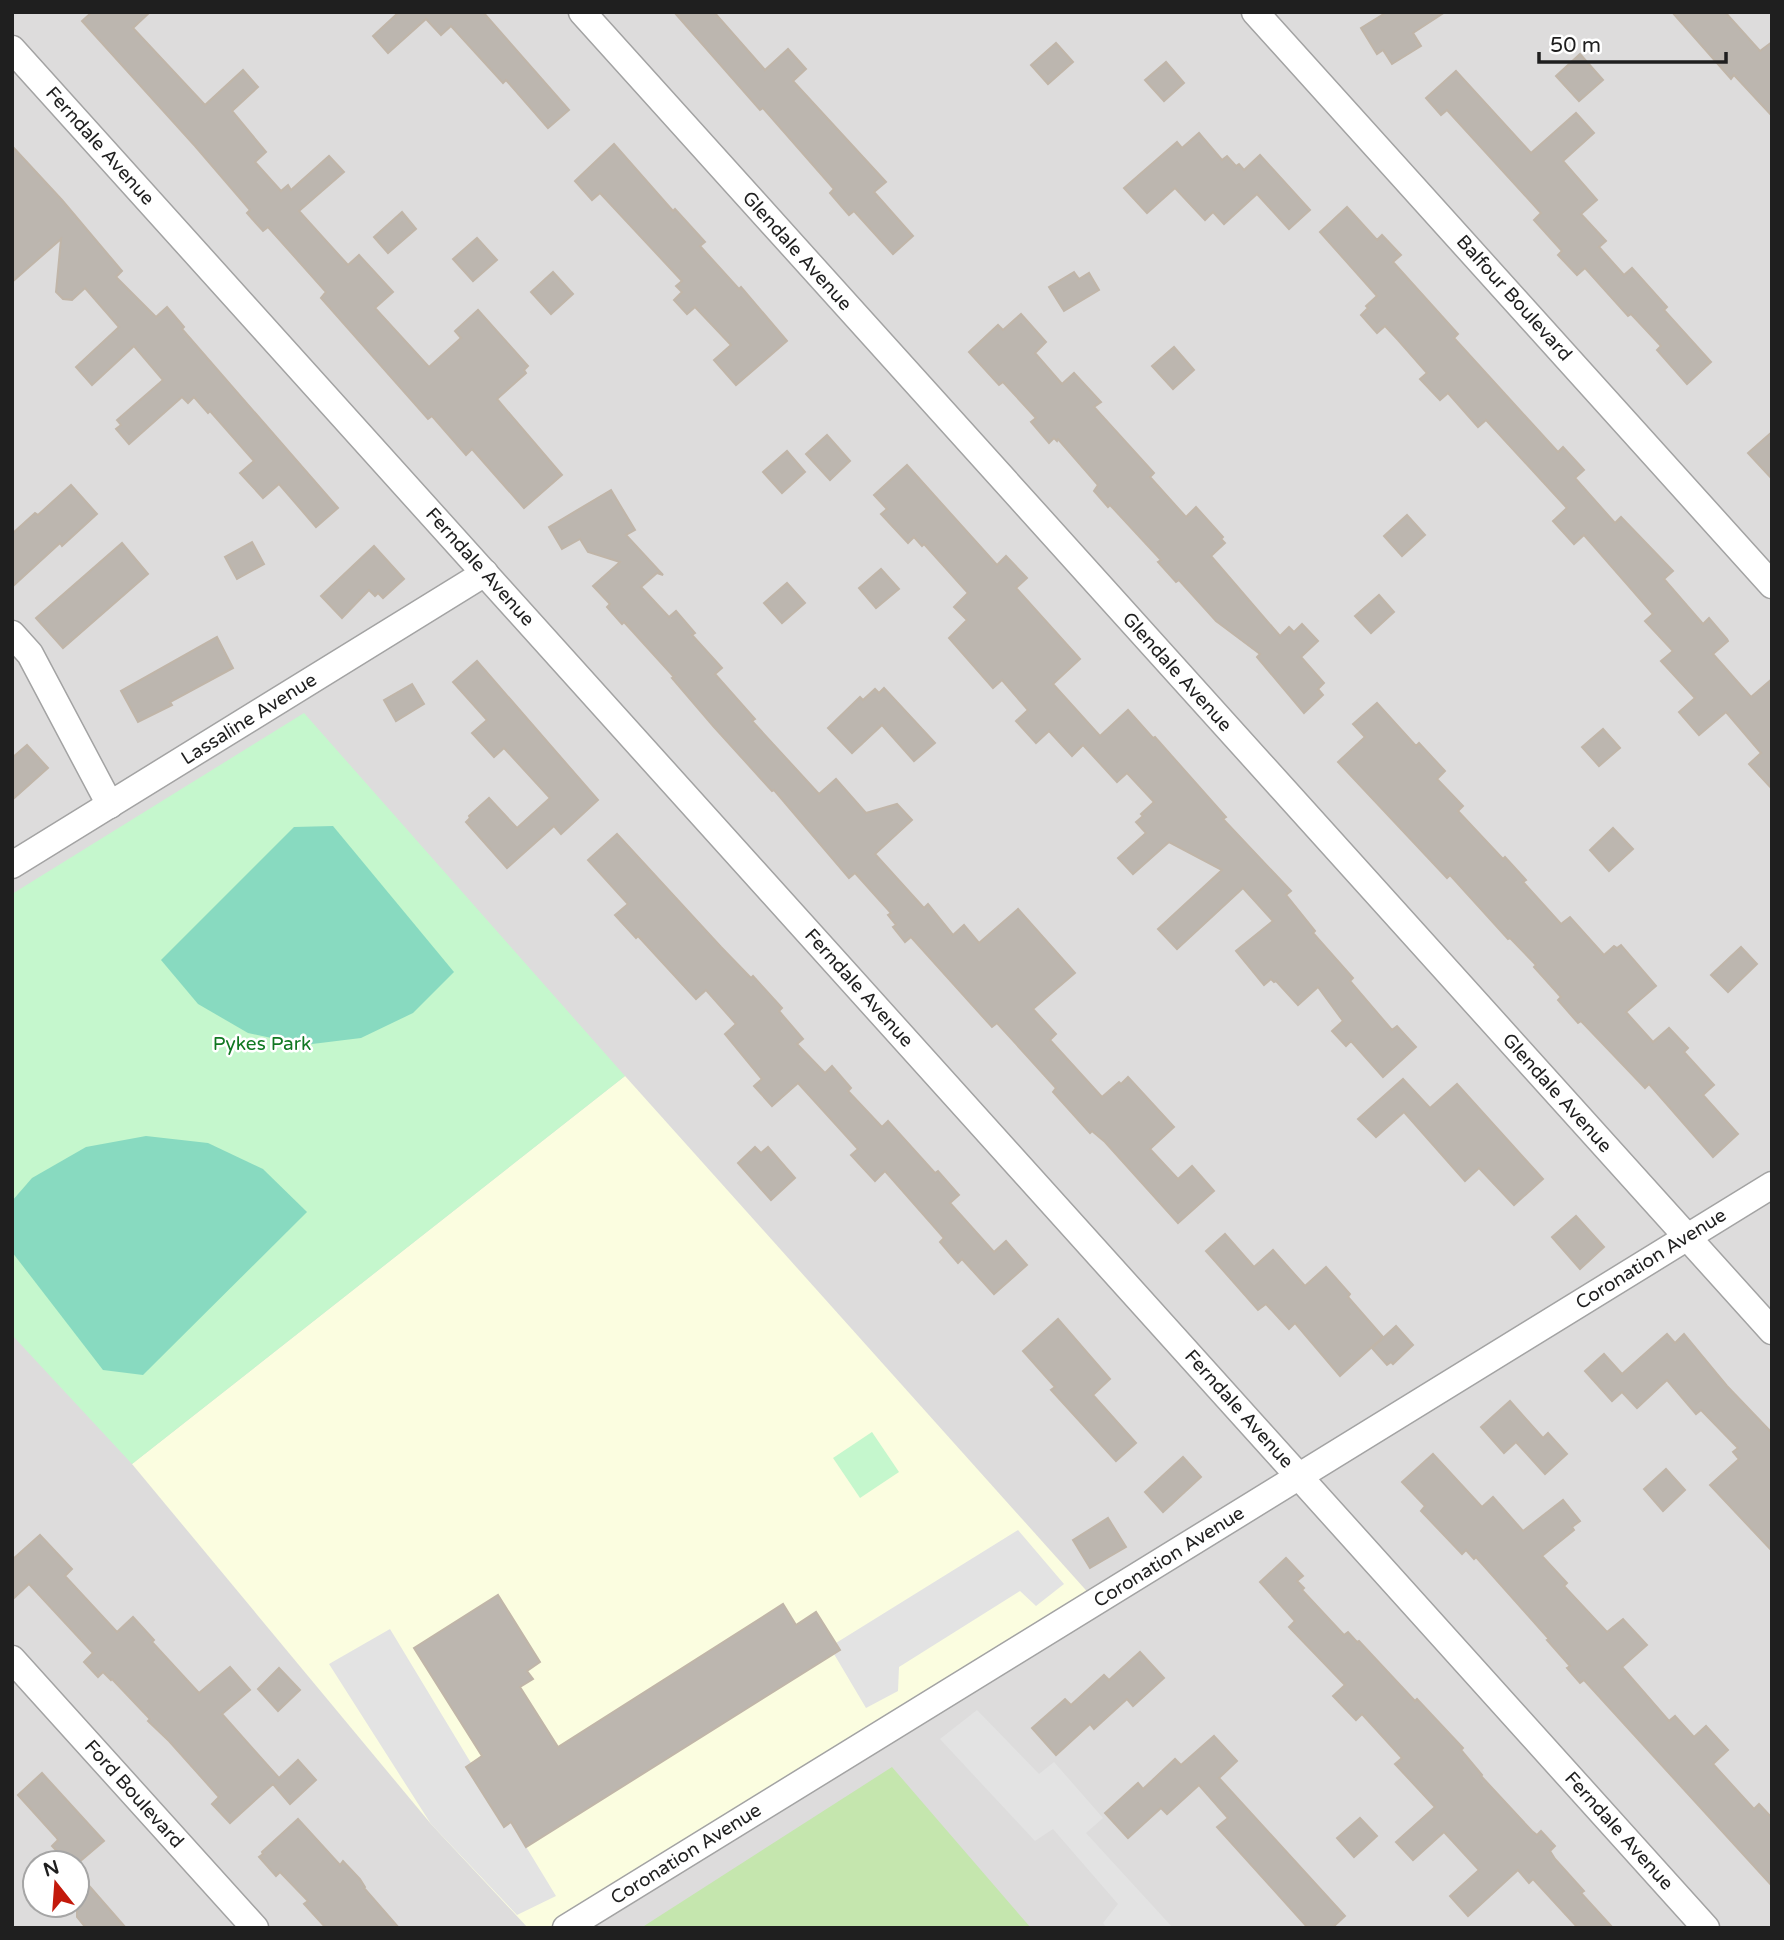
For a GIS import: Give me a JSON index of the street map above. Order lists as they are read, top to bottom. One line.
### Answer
{"streets":{"street":["Ferndale Avenue","Glendale Avenue","Balfour Boulevard","Lassaline Avenue","Coronation Avenue","Ford Boulevard"]},"crossings":[["Ferndale Avenue","Lassaline Avenue"],["Ferndale Avenue","Coronation Avenue"],["Glendale Avenue","Coronation Avenue"]],"parks":["Pykes Park"],"scale_bar":"50 m","north":"top"}
